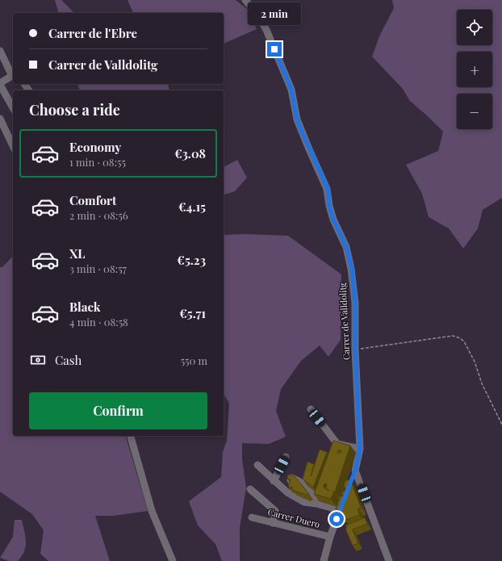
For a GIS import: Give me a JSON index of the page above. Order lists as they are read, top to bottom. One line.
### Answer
{"streets":{"street":["Carrer de Valldolitg","Carrer Duero"]},"page":{"bubble":"2 min","map_buttons":["+","−"],"banner":["Carrer de l'Ebre","Carrer de Valldolitg"],"heading":"Choose a ride","list":[{"name":"Economy","note":"1 min · 08:55","value":"€3.08"},{"name":"Comfort","note":"2 min · 08:56","value":"€4.15"},{"name":"XL","note":"3 min · 08:57","value":"€5.23"},{"name":"Black","note":"4 min · 08:58","value":"€5.71"}],"pay":["Cash","550 m"],"buttons":"Confirm"}}
